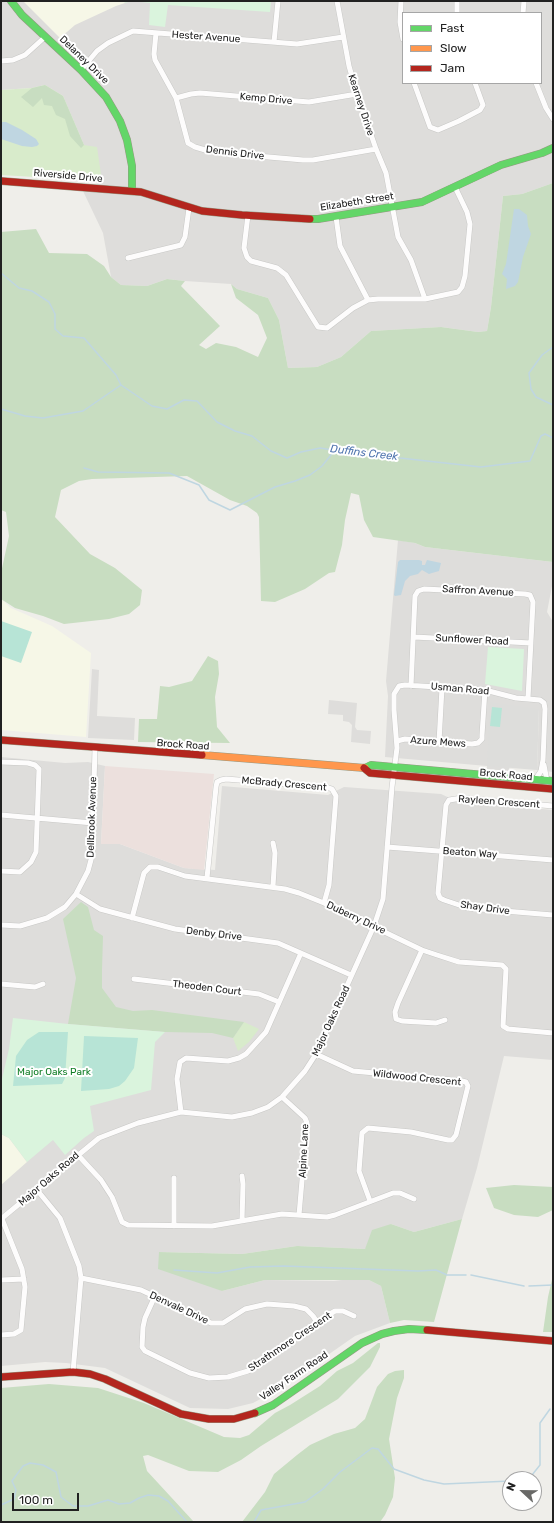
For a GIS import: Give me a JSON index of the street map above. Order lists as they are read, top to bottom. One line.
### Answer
{"streets":{"street":["Hester Avenue","Delaney Drive","Kemp Drive","Kearney Drive","Dennis Drive","Riverside Drive","Elizabeth Street","Saffron Avenue","Sunflower Road","Usman Road","Azure Mews","Brock Road","McBrady Crescent","Rayleen Crescent","Dellbrook Avenue","Beaton Way","Shay Drive","Duberry Drive","Denby Drive","Theoden Court","Major Oaks Road","Wildwood Crescent","Alpine Lane","Denvale Drive","Strathmore Crescent","Valley Farm Road"]},"crossings":[["Hester Avenue","Delaney Drive"],["Hester Avenue","Kearney Drive"],["Hester Avenue","Dennis Drive"],["Delaney Drive","Riverside Drive"],["Delaney Drive","Elizabeth Street"],["Kemp Drive","Kearney Drive"],["Kemp Drive","Dennis Drive"],["Kearney Drive","Dennis Drive"],["Kearney Drive","Elizabeth Street"],["Riverside Drive","Elizabeth Street"],["Saffron Avenue","Sunflower Road"],["Saffron Avenue","Usman Road"],["Usman Road","Azure Mews"],["Usman Road","Brock Road"],["Usman Road","Major Oaks Road"],["Azure Mews","Major Oaks Road"],["Brock Road","Dellbrook Avenue"],["Brock Road","Major Oaks Road"],["McBrady Crescent","Duberry Drive"],["Rayleen Crescent","Beaton Way"],["Rayleen Crescent","Shay Drive"],["Dellbrook Avenue","Denby Drive"],["Beaton Way","Shay Drive"],["Beaton Way","Major Oaks Road"],["Duberry Drive","Denby Drive"],["Duberry Drive","Major Oaks Road"],["Denby Drive","Major Oaks Road"],["Major Oaks Road","Wildwood Crescent"],["Major Oaks Road","Alpine Lane"],["Denvale Drive","Strathmore Crescent"]],"water":["Duffins Creek"],"parks":["Major Oaks Park"],"legend":["Fast","Slow","Jam"],"scale_bar":"100 m","north":"left"}
